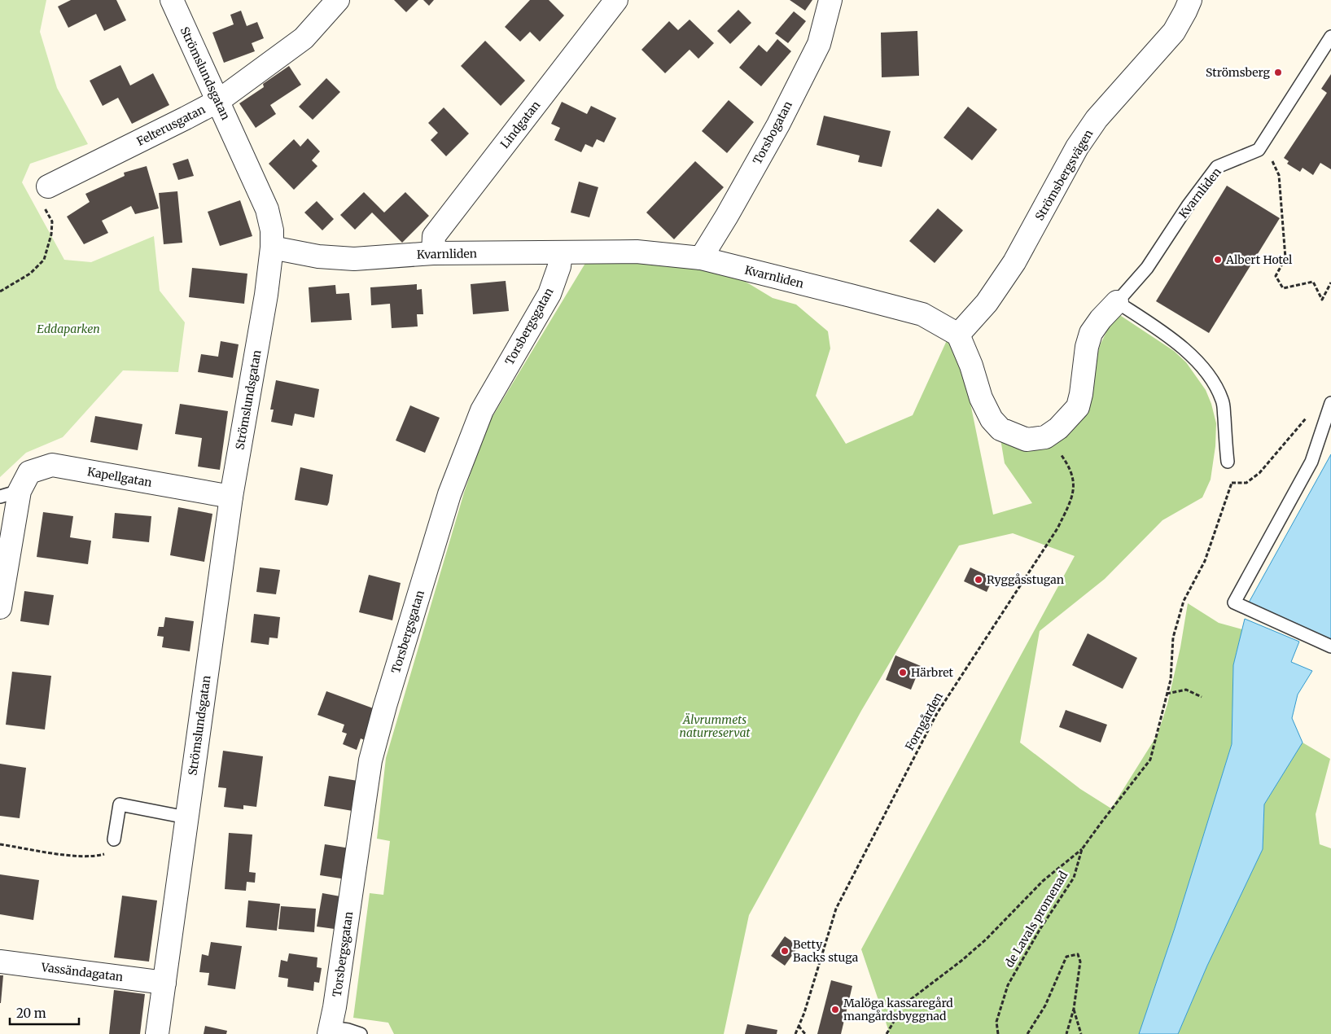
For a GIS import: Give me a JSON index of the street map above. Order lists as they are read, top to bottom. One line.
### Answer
{"streets":{"street":["Strömslundsgatan","Lindgatan","Felterusgatan","Torsbogatan","Strömsbergsvägen","Kvarnliden","Torsbergsgatan","Kapellgatan","Vassändagatan"],"path":["Forngården","de Lavals promenad"]},"crossings":[["Strömslundsgatan","Felterusgatan"],["Strömslundsgatan","Kvarnliden"],["Strömslundsgatan","Kapellgatan"],["Strömslundsgatan","Vassändagatan"],["Lindgatan","Kvarnliden"],["Torsbogatan","Kvarnliden"],["Strömsbergsvägen","Kvarnliden"],["Kvarnliden","Torsbergsgatan"],["Kvarnliden","Forngården"]],"parks":["Eddaparken","Älvrummets naturreservat"],"places":["Strömsberg","Albert Hotel","Ryggåsstugan","Härbret","Betty Backs stuga","Malöga kassaregård mangårdsbyggnad"],"scale_bar":"20 m"}
